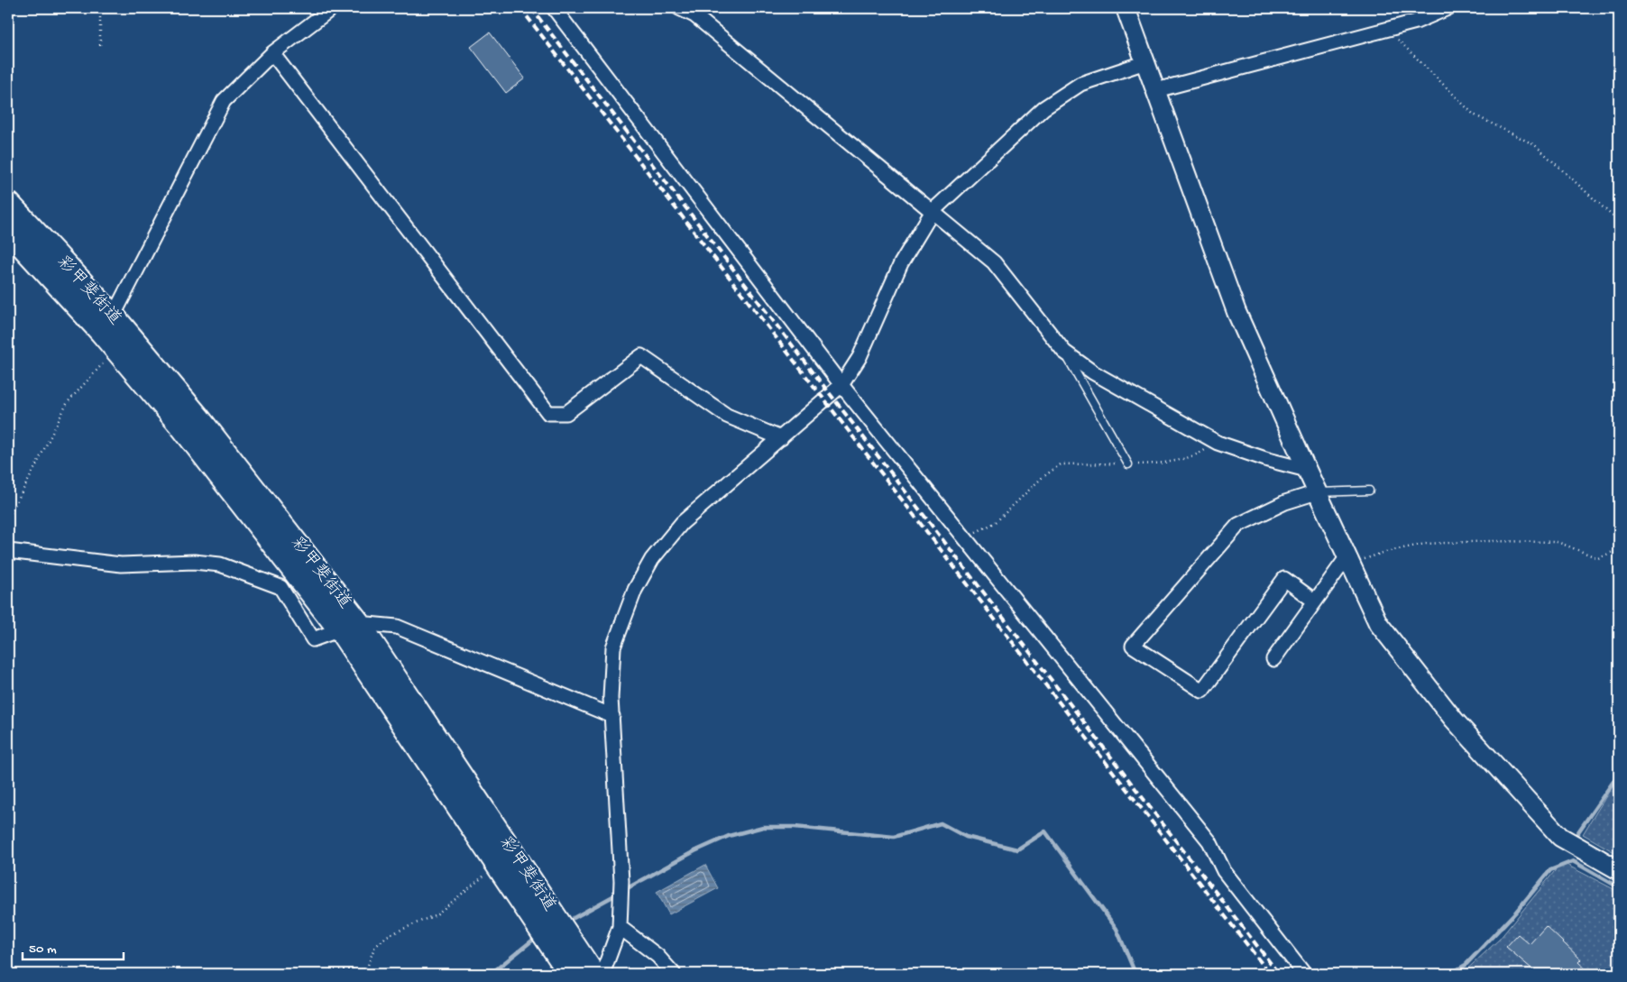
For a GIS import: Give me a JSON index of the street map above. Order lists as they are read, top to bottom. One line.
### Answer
{"streets":{"highway":["彩甲斐街道"]},"scale_bar":"50 m"}
